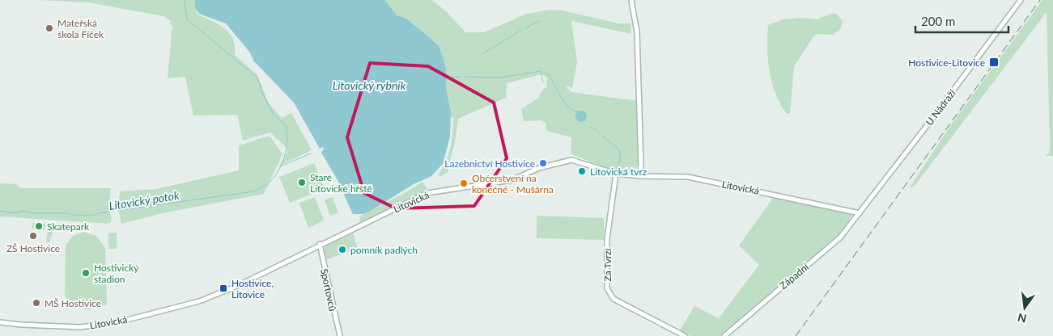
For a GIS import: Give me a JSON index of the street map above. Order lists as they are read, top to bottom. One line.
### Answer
{"streets":{"street":["U Nádraží","Litovická","Za Tvrzí","Západní","Sportovců"]},"crossings":[["U Nádraží","Litovická"],["U Nádraží","Západní"],["Litovická","Za Tvrzí"],["Litovická","Západní"],["Litovická","Sportovců"]],"water":["Litovický rybník","Litovický potok"],"places":{"other":["Mateřská škola Fíček","Lazebnictví Hostivice","Litovická tvrz","Staré Litovické hřště","Občerstvení na konečné - Mušárna","Skatepark","ZŠ Hostivice","pomník padlých","Hostivický stadion","MŠ Hostivice"],"transit":["Hostivice-Litovice","Hostivice, Litovice"]},"scale_bar":"200 m","north":"bottom"}
